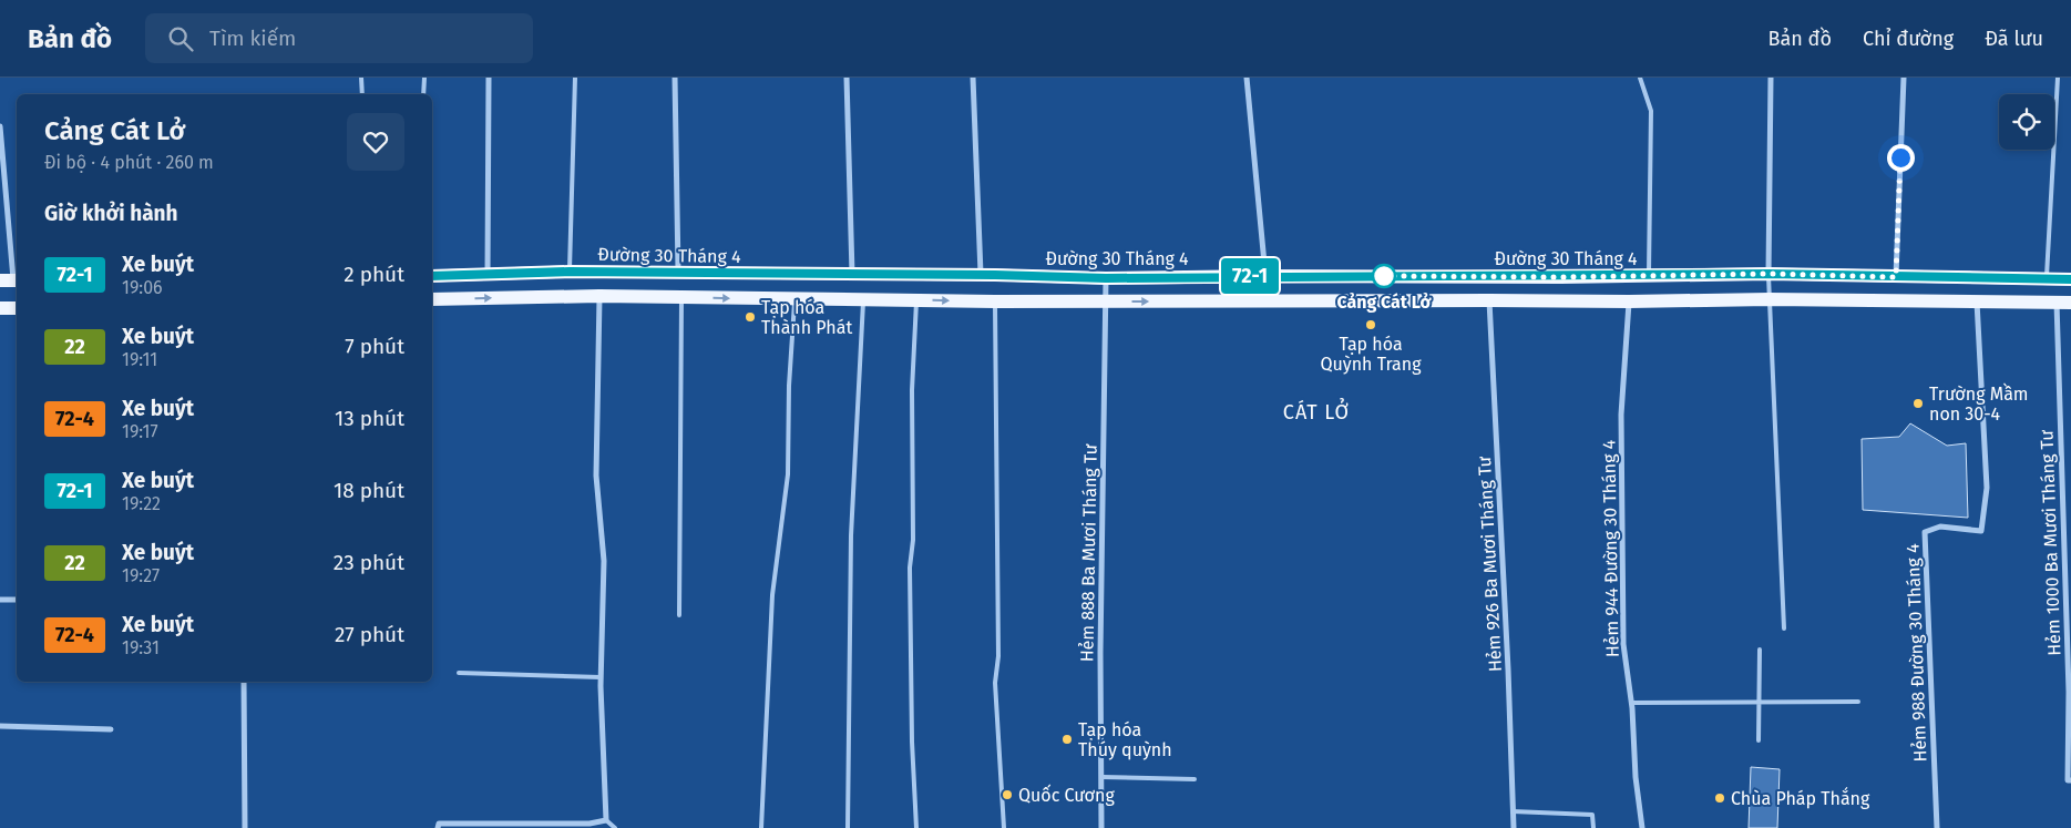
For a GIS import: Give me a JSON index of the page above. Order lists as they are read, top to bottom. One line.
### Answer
{"streets":{"main road":["Đường 30 Tháng 4"],"street":["Hẻm 1000 Ba Mươi Tháng Tư","Hẻm 944 Đường 30 Tháng 4","Hẻm 888 Ba Mươi Tháng Tư","Hẻm 926 Ba Mươi Tháng Tư","Hẻm 988 Đường 30 Tháng 4"]},"crossings":[["Đường 30 Tháng 4","Hẻm 888 Ba Mươi Tháng Tư"]],"districts":["CÁT LỞ"],"places":["Cảng Cát Lở","Tạp hóa Thành Phát","Tạp hóa Quỳnh Trang","Trường Mầm non 30-4","Tạp hóa Thúy quỳnh","Quốc Cương","Chùa Pháp Thắng"],"lines":["bus line 72-1"],"page":{"header":"Bản đồ","search":"Tìm kiếm","nav":["Bản đồ","Chỉ đường","Đã lưu"],"on_map":"72-1","heading":[["Cảng Cát Lở","Đi bộ · 4 phút · 260 m"],"Giờ khởi hành"],"list":[{"mark":"72-1","name":"Xe buýt","note":"19:06","value":"2 phút"},{"mark":"22","name":"Xe buýt","note":"19:11","value":"7 phút"},{"mark":"72-4","name":"Xe buýt","note":"19:17","value":"13 phút"},{"mark":"72-1","name":"Xe buýt","note":"19:22","value":"18 phút"},{"mark":"22","name":"Xe buýt","note":"19:27","value":"23 phút"},{"mark":"72-4","name":"Xe buýt","note":"19:31","value":"27 phút"}]}}
